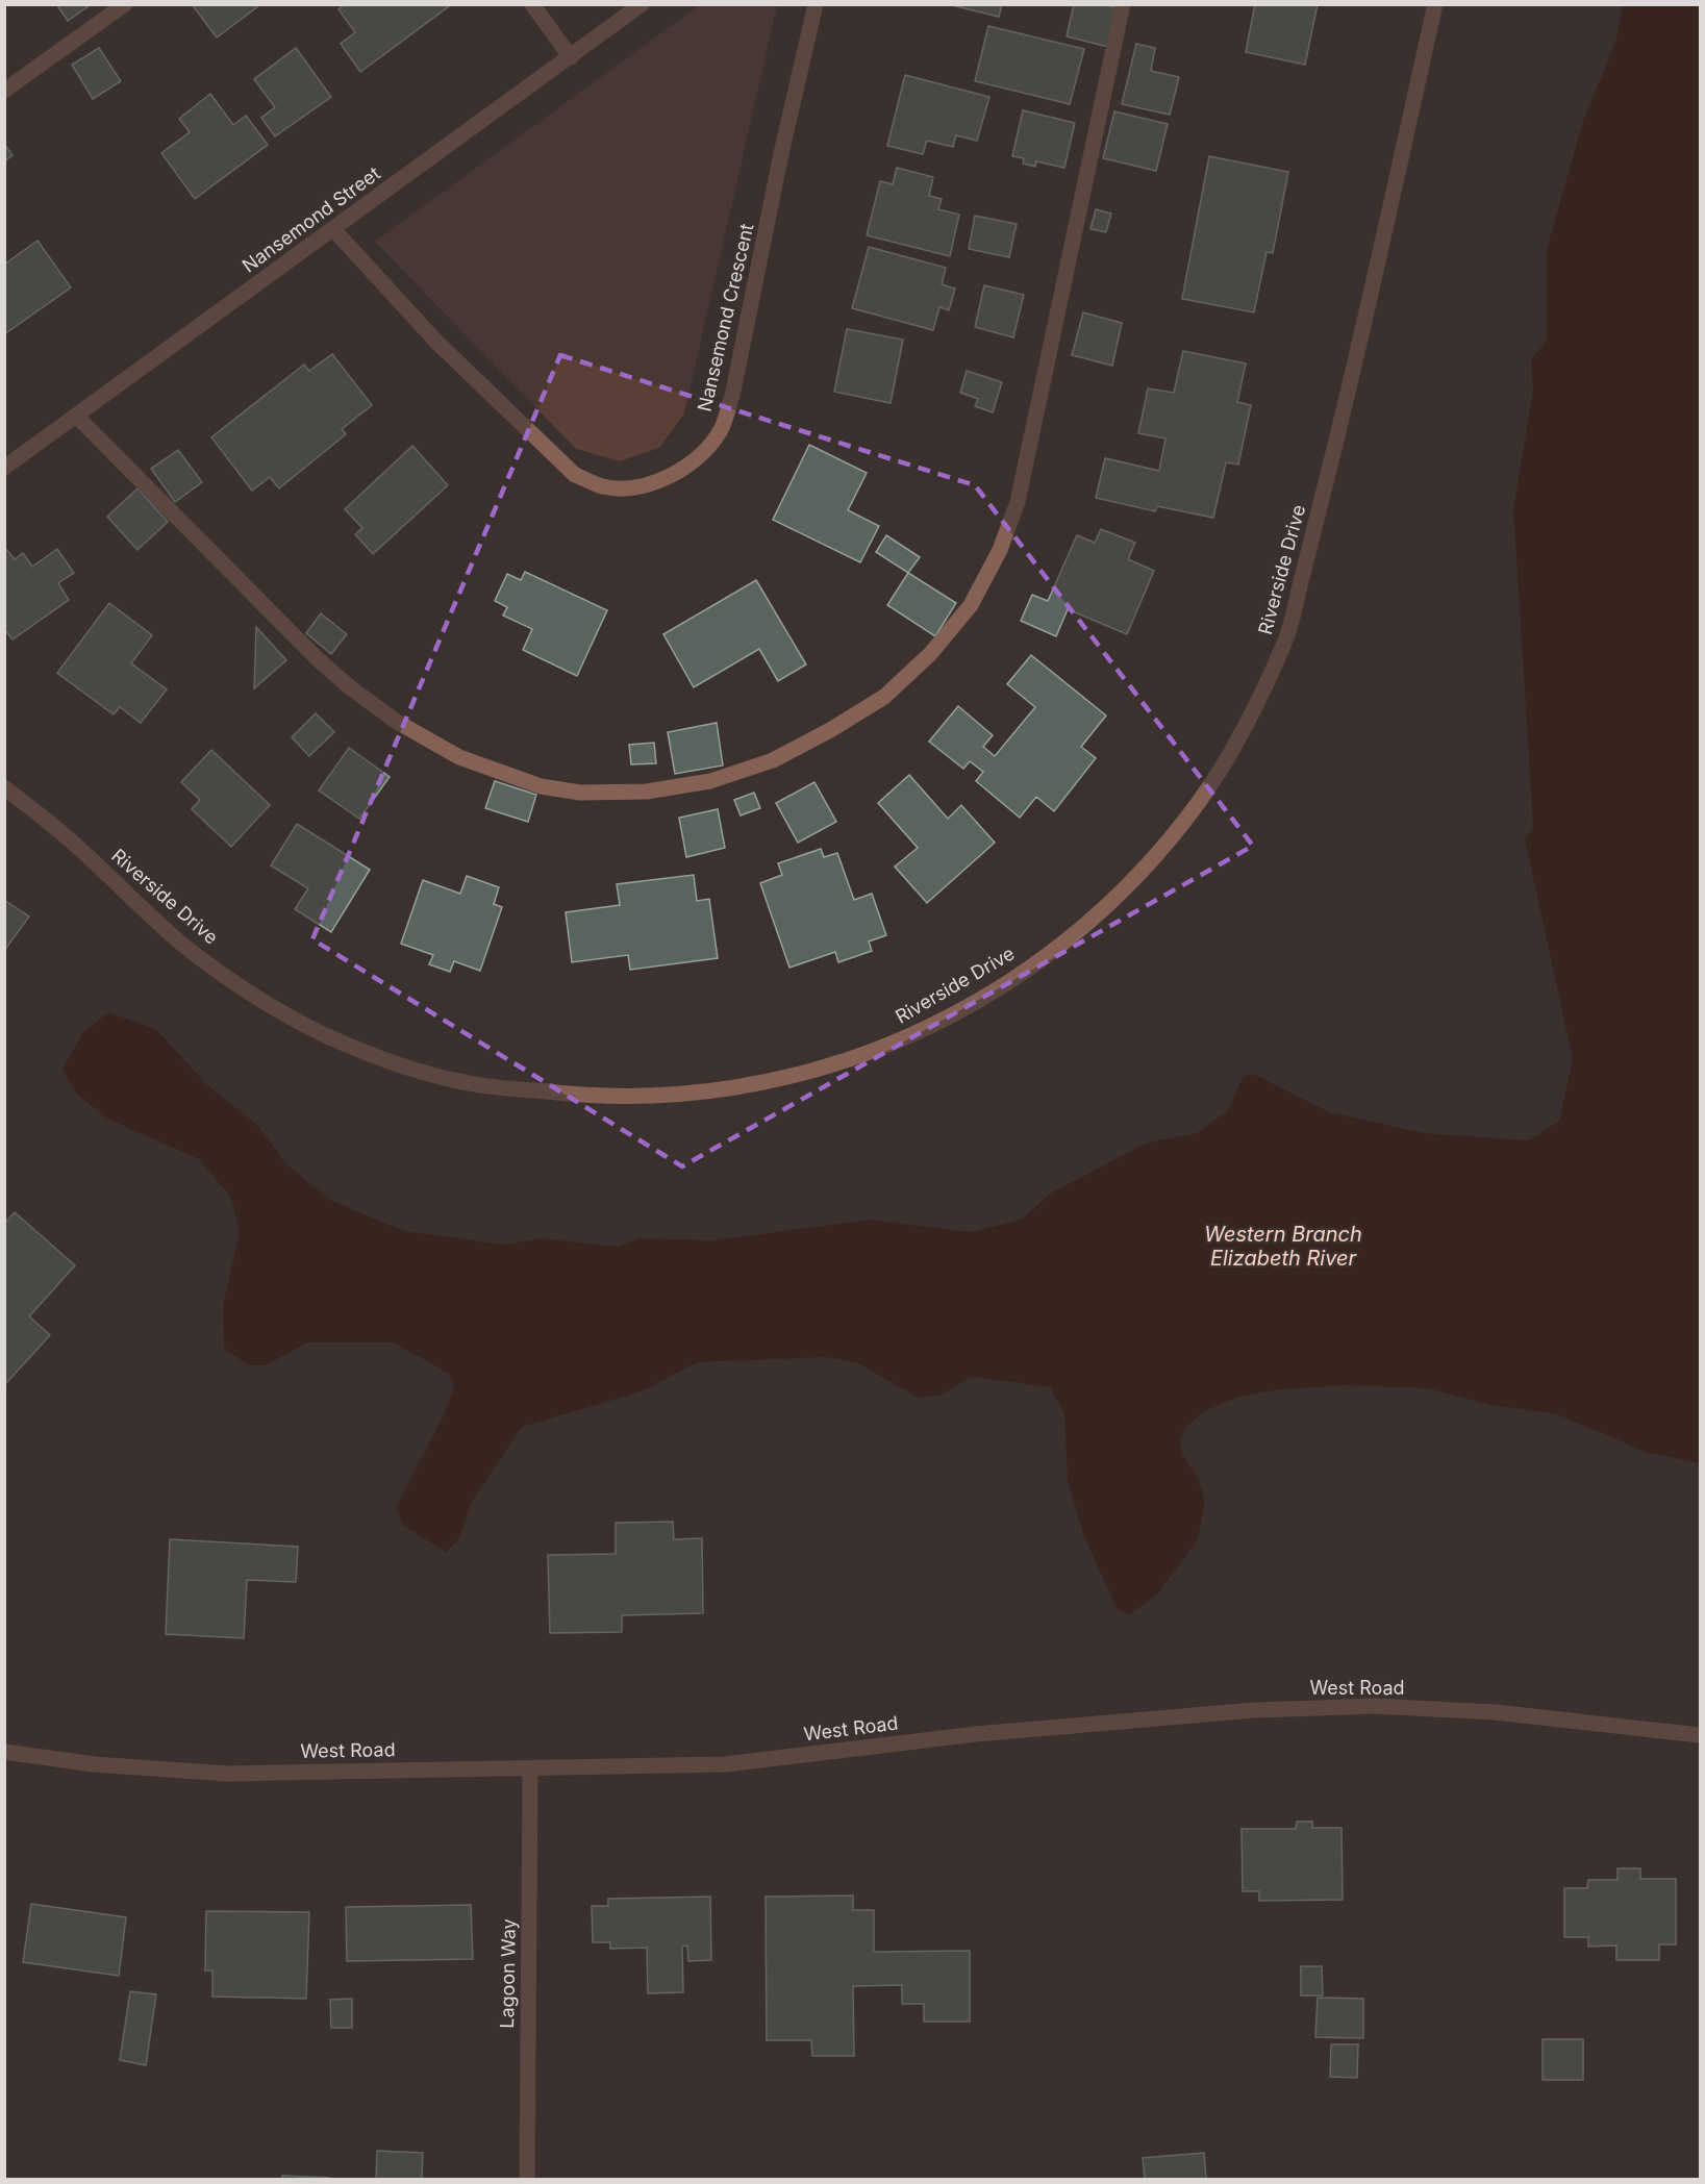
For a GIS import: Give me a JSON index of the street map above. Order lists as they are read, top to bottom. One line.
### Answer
{"streets":{"street":["Nansemond Street","Nansemond Crescent","Riverside Drive","West Road","Lagoon Way"]},"crossings":[["Nansemond Street","Nansemond Crescent"],["West Road","Lagoon Way"]],"water":["Western Branch Elizabeth River"]}
